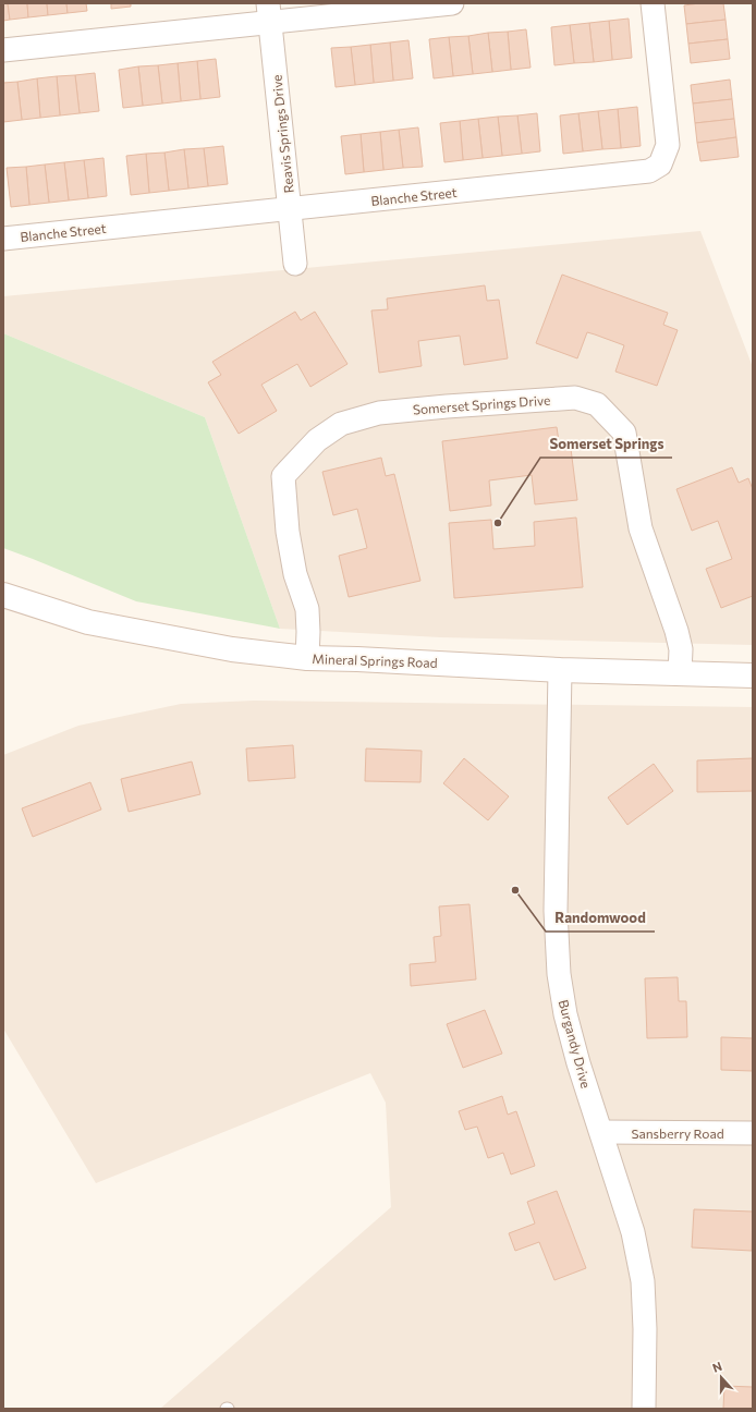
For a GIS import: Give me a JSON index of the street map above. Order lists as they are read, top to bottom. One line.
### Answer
{"streets":{"street":["Reavis Springs Drive","Blanche Street","Somerset Springs Drive","Mineral Springs Road","Burgandy Drive","Sansberry Road"]},"crossings":[["Reavis Springs Drive","Blanche Street"],["Somerset Springs Drive","Mineral Springs Road"],["Mineral Springs Road","Burgandy Drive"],["Burgandy Drive","Sansberry Road"]],"places":["Somerset Springs","Randomwood"],"north":"top"}
